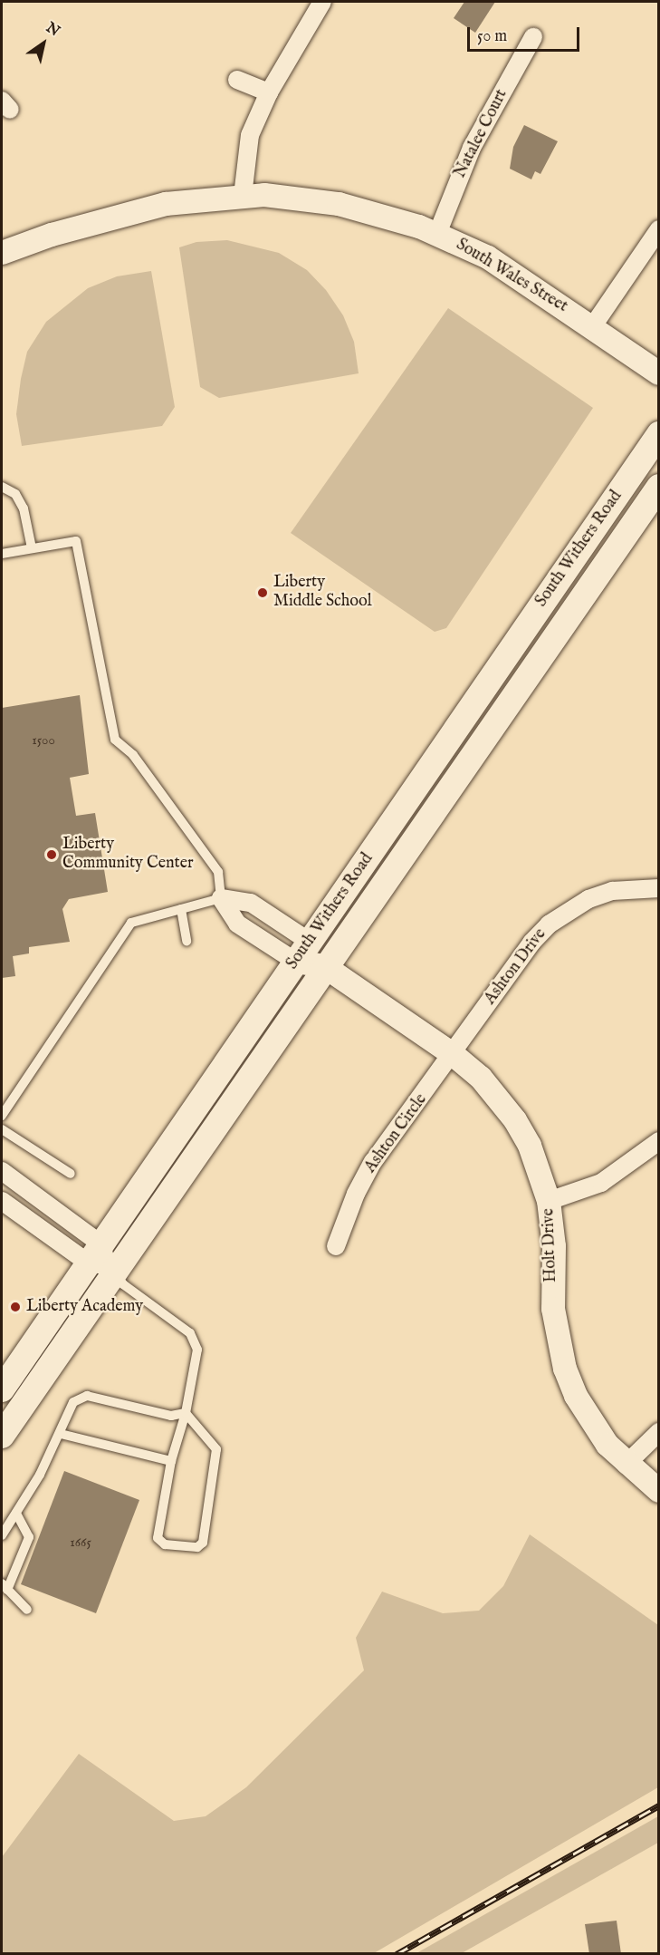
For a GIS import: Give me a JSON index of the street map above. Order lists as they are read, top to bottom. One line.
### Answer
{"streets":{"main road":["South Withers Road"],"street":["Natalee Court","South Wales Street","Ashton Drive","Ashton Circle","Holt Drive"]},"crossings":[["Natalee Court","South Wales Street"],["South Withers Road","Holt Drive"],["Ashton Drive","Ashton Circle"],["Ashton Drive","Holt Drive"],["Ashton Circle","Holt Drive"]],"places":["Liberty Middle School","Liberty Community Center","Liberty Academy"],"house_numbers":["1500","1665"],"scale_bar":"50 m","north":"top right"}
